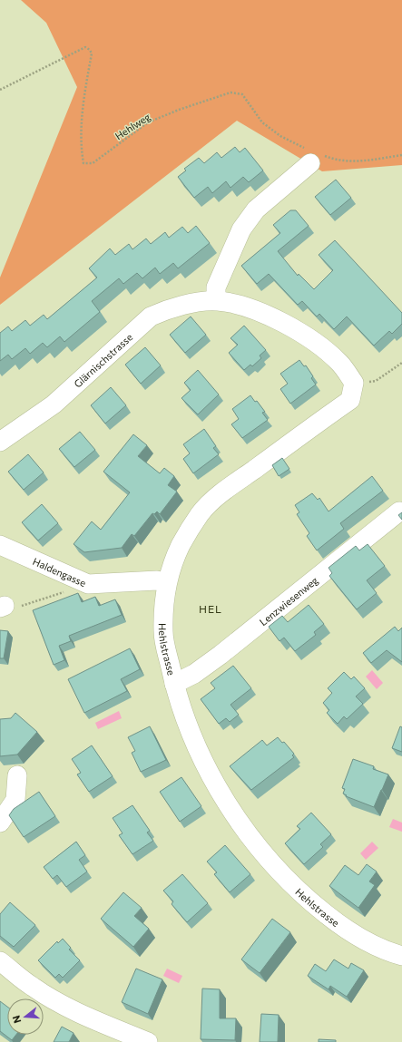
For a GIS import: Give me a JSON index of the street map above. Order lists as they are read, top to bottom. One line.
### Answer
{"streets":{"street":["Glärnischstrasse","Haldengasse","Lenzwiesenweg","Hehlstrasse"],"path":["Hehlweg"]},"crossings":[["Glärnischstrasse","Hehlstrasse"],["Haldengasse","Hehlstrasse"],["Lenzwiesenweg","Hehlstrasse"]],"districts":["HEL"],"north":"left"}
